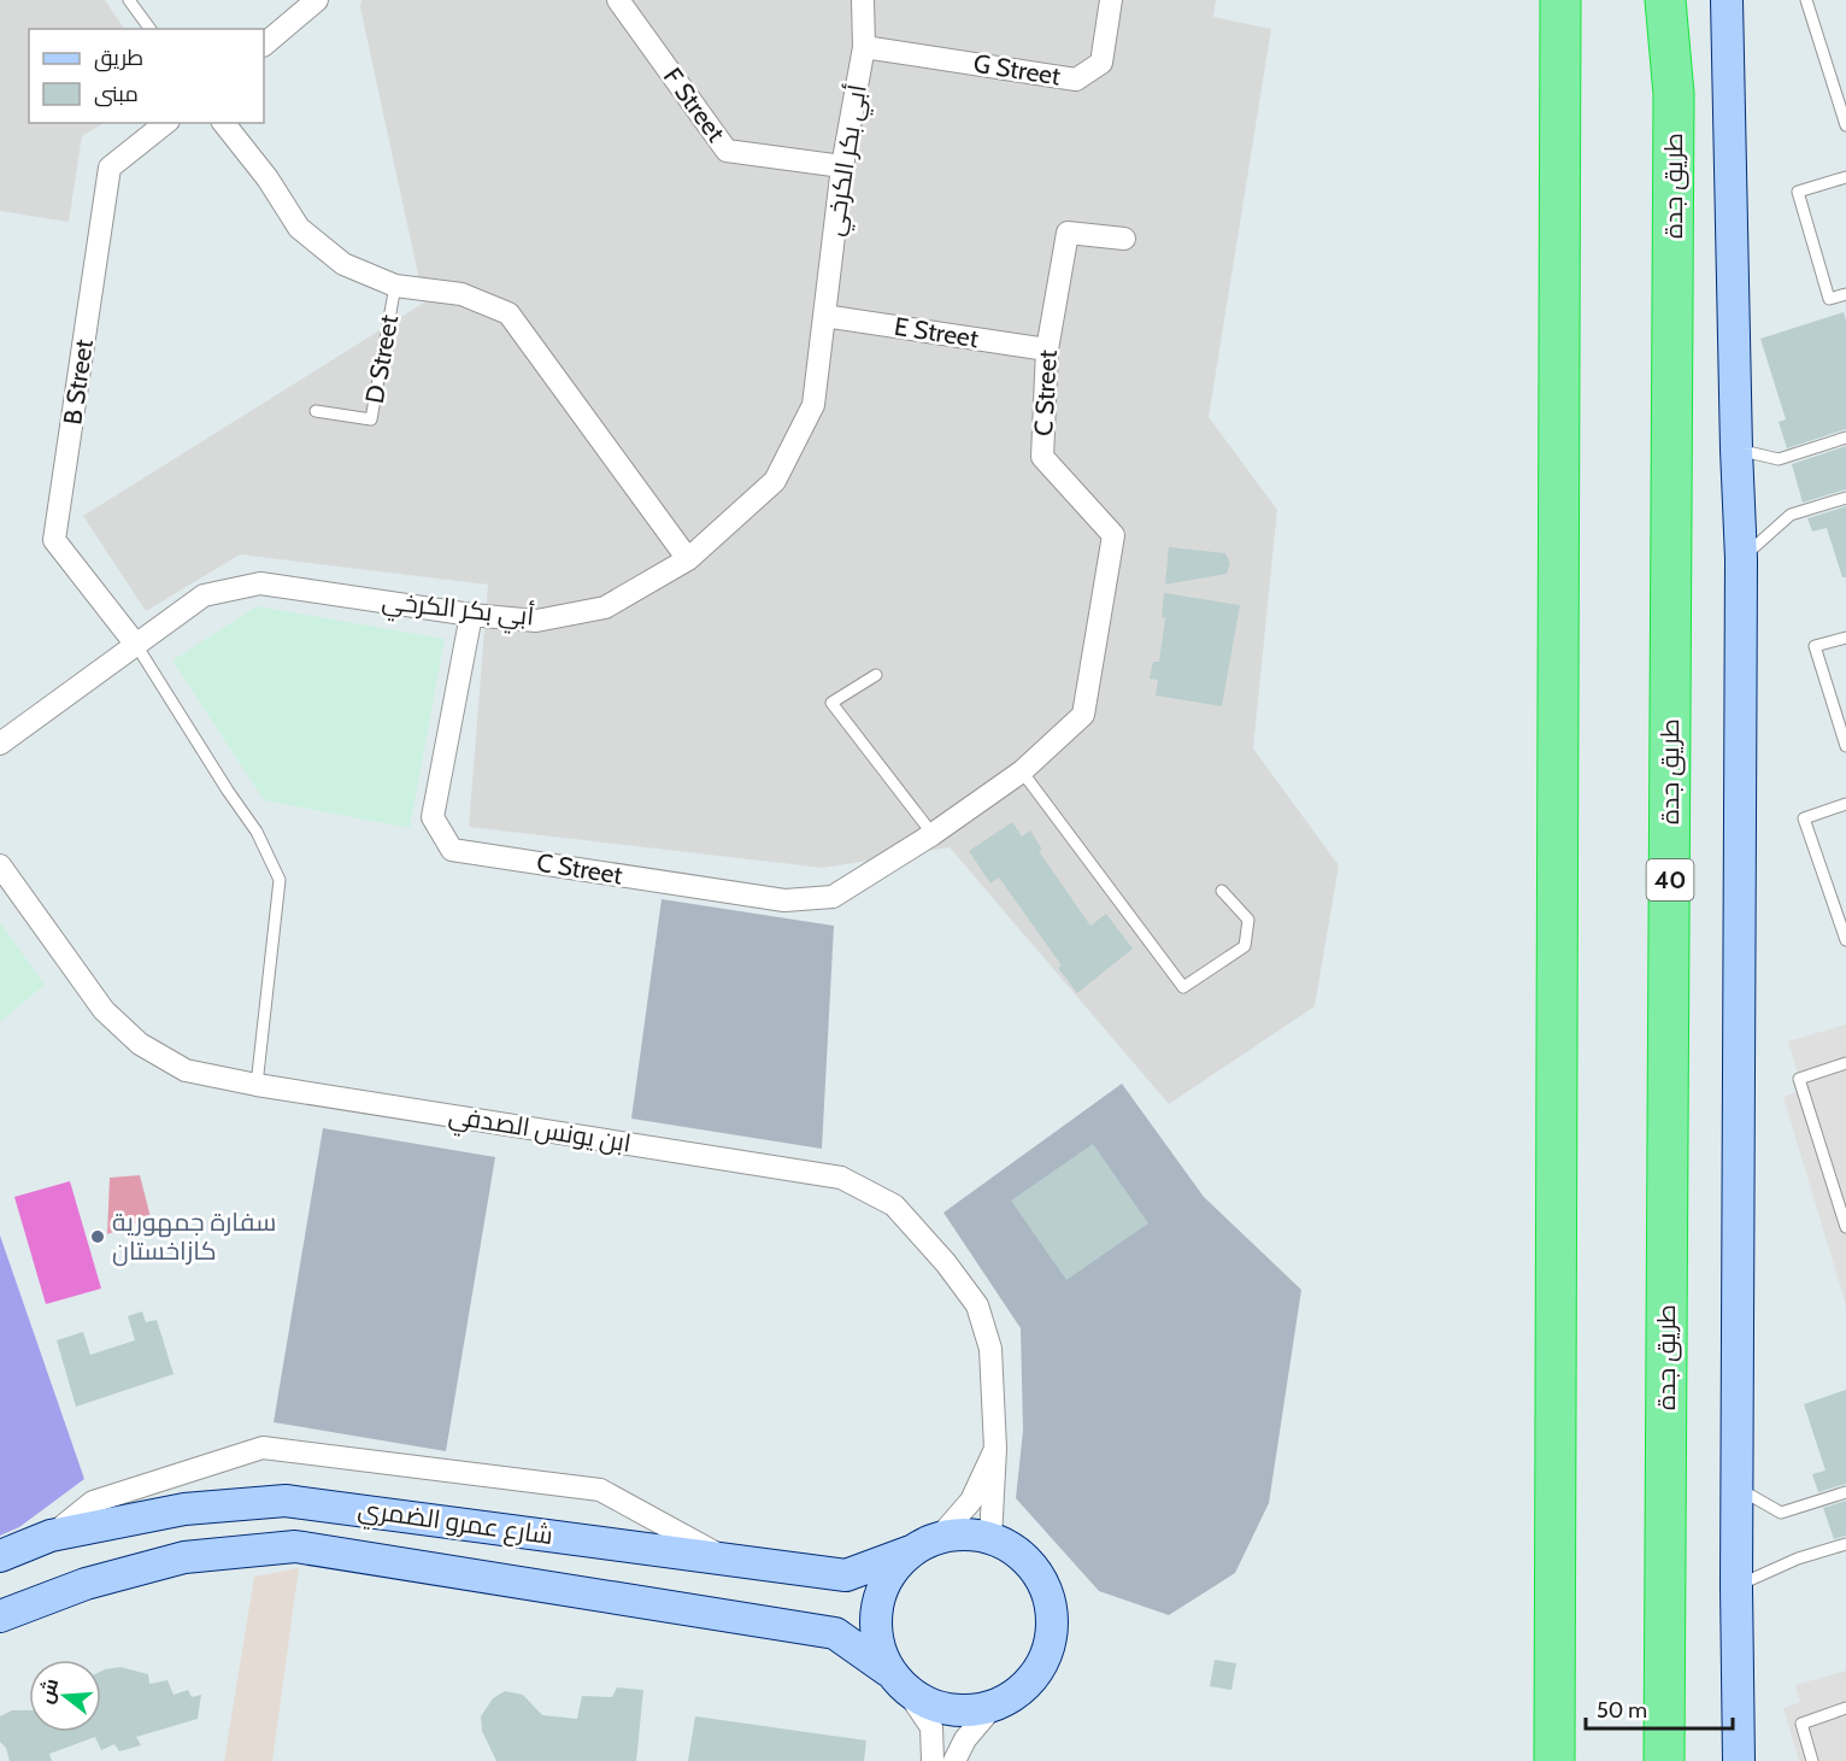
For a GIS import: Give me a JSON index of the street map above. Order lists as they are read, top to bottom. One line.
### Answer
{"streets":{"highway":["طريق جدة","40"],"street":["G Street","F Street","أبي بكر الكرخي","E Street","B Street","C Street","ابن يونس الصدفي","شارع عمرو الضمري"],"lane":["D Street"]},"crossings":[["G Street","أبي بكر الكرخي"],["F Street","أبي بكر الكرخي"],["أبي بكر الكرخي","E Street"],["أبي بكر الكرخي","B Street"],["أبي بكر الكرخي","C Street"],["E Street","C Street"],["ابن يونس الصدفي","شارع عمرو الضمري"]],"places":["سفارة جمهورية كازاخستان"],"legend":["طريق","مبنى"],"scale_bar":"50 m","north":"left"}
